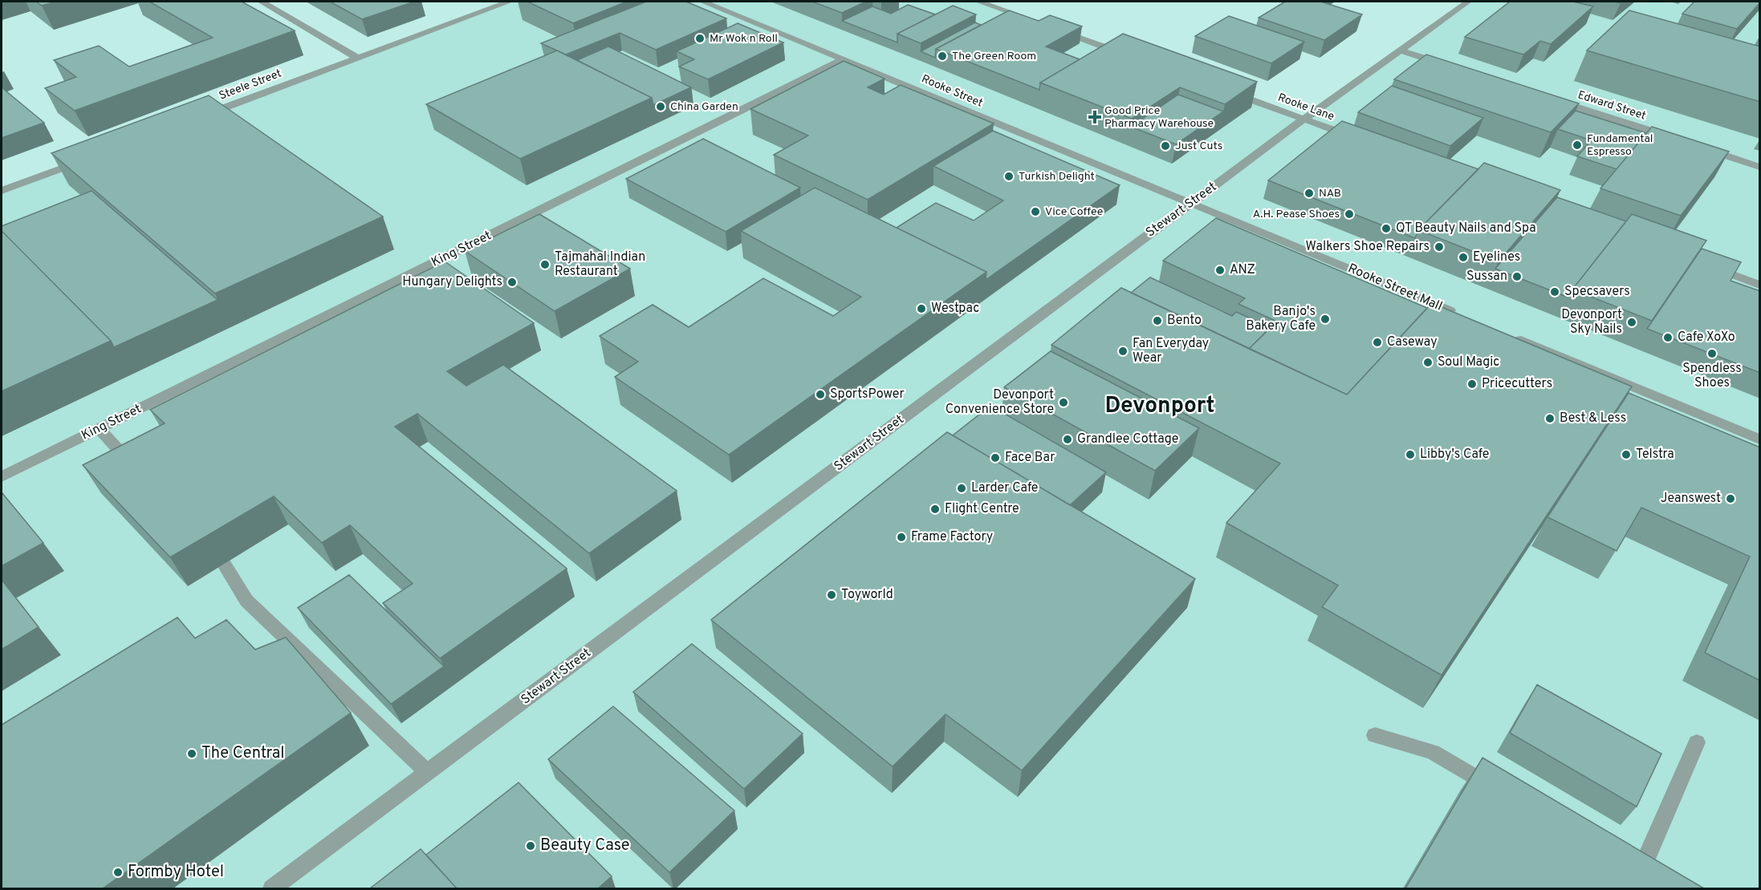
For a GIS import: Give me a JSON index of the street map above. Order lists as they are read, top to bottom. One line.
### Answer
{"streets":{"street":["Steele Street","Rooke Street","Edward Street","Rooke Lane","Stewart Street","King Street","Rooke Street Mall"]},"crossings":[["Rooke Street","Stewart Street"],["Rooke Street","King Street"],["Rooke Street","Rooke Street Mall"],["Rooke Lane","Stewart Street"],["Stewart Street","Rooke Street Mall"]],"districts":["Devonport"],"places":{"other":["Mr Wok n Roll","The Green Room","China Garden","Fundamental Espresso","Just Cuts","Turkish Delight","NAB","Vice Coffee","A.H. Pease Shoes","QT Beauty Nails and Spa","Walkers Shoe Repairs","Eyelines","Tajmahal Indian Restaurant","ANZ","Sussan","Hungary Delights","Specsavers","Westpac","Banjo's Bakery Cafe","Bento","Devonport Sky Nails","Cafe XoXo","Caseway","Fan Everyday Wear","Spendless Shoes","Soul Magic","Pricecutters","SportsPower","Devonport Convenience Store","Best & Less","Grandlee Cottage","Libby's Cafe","Telstra","Face Bar","Larder Cafe","Jeanswest","Flight Centre","Frame Factory","Toyworld","The Central","Beauty Case","Formby Hotel"],"health":["Good Price Pharmacy Warehouse"]}}
